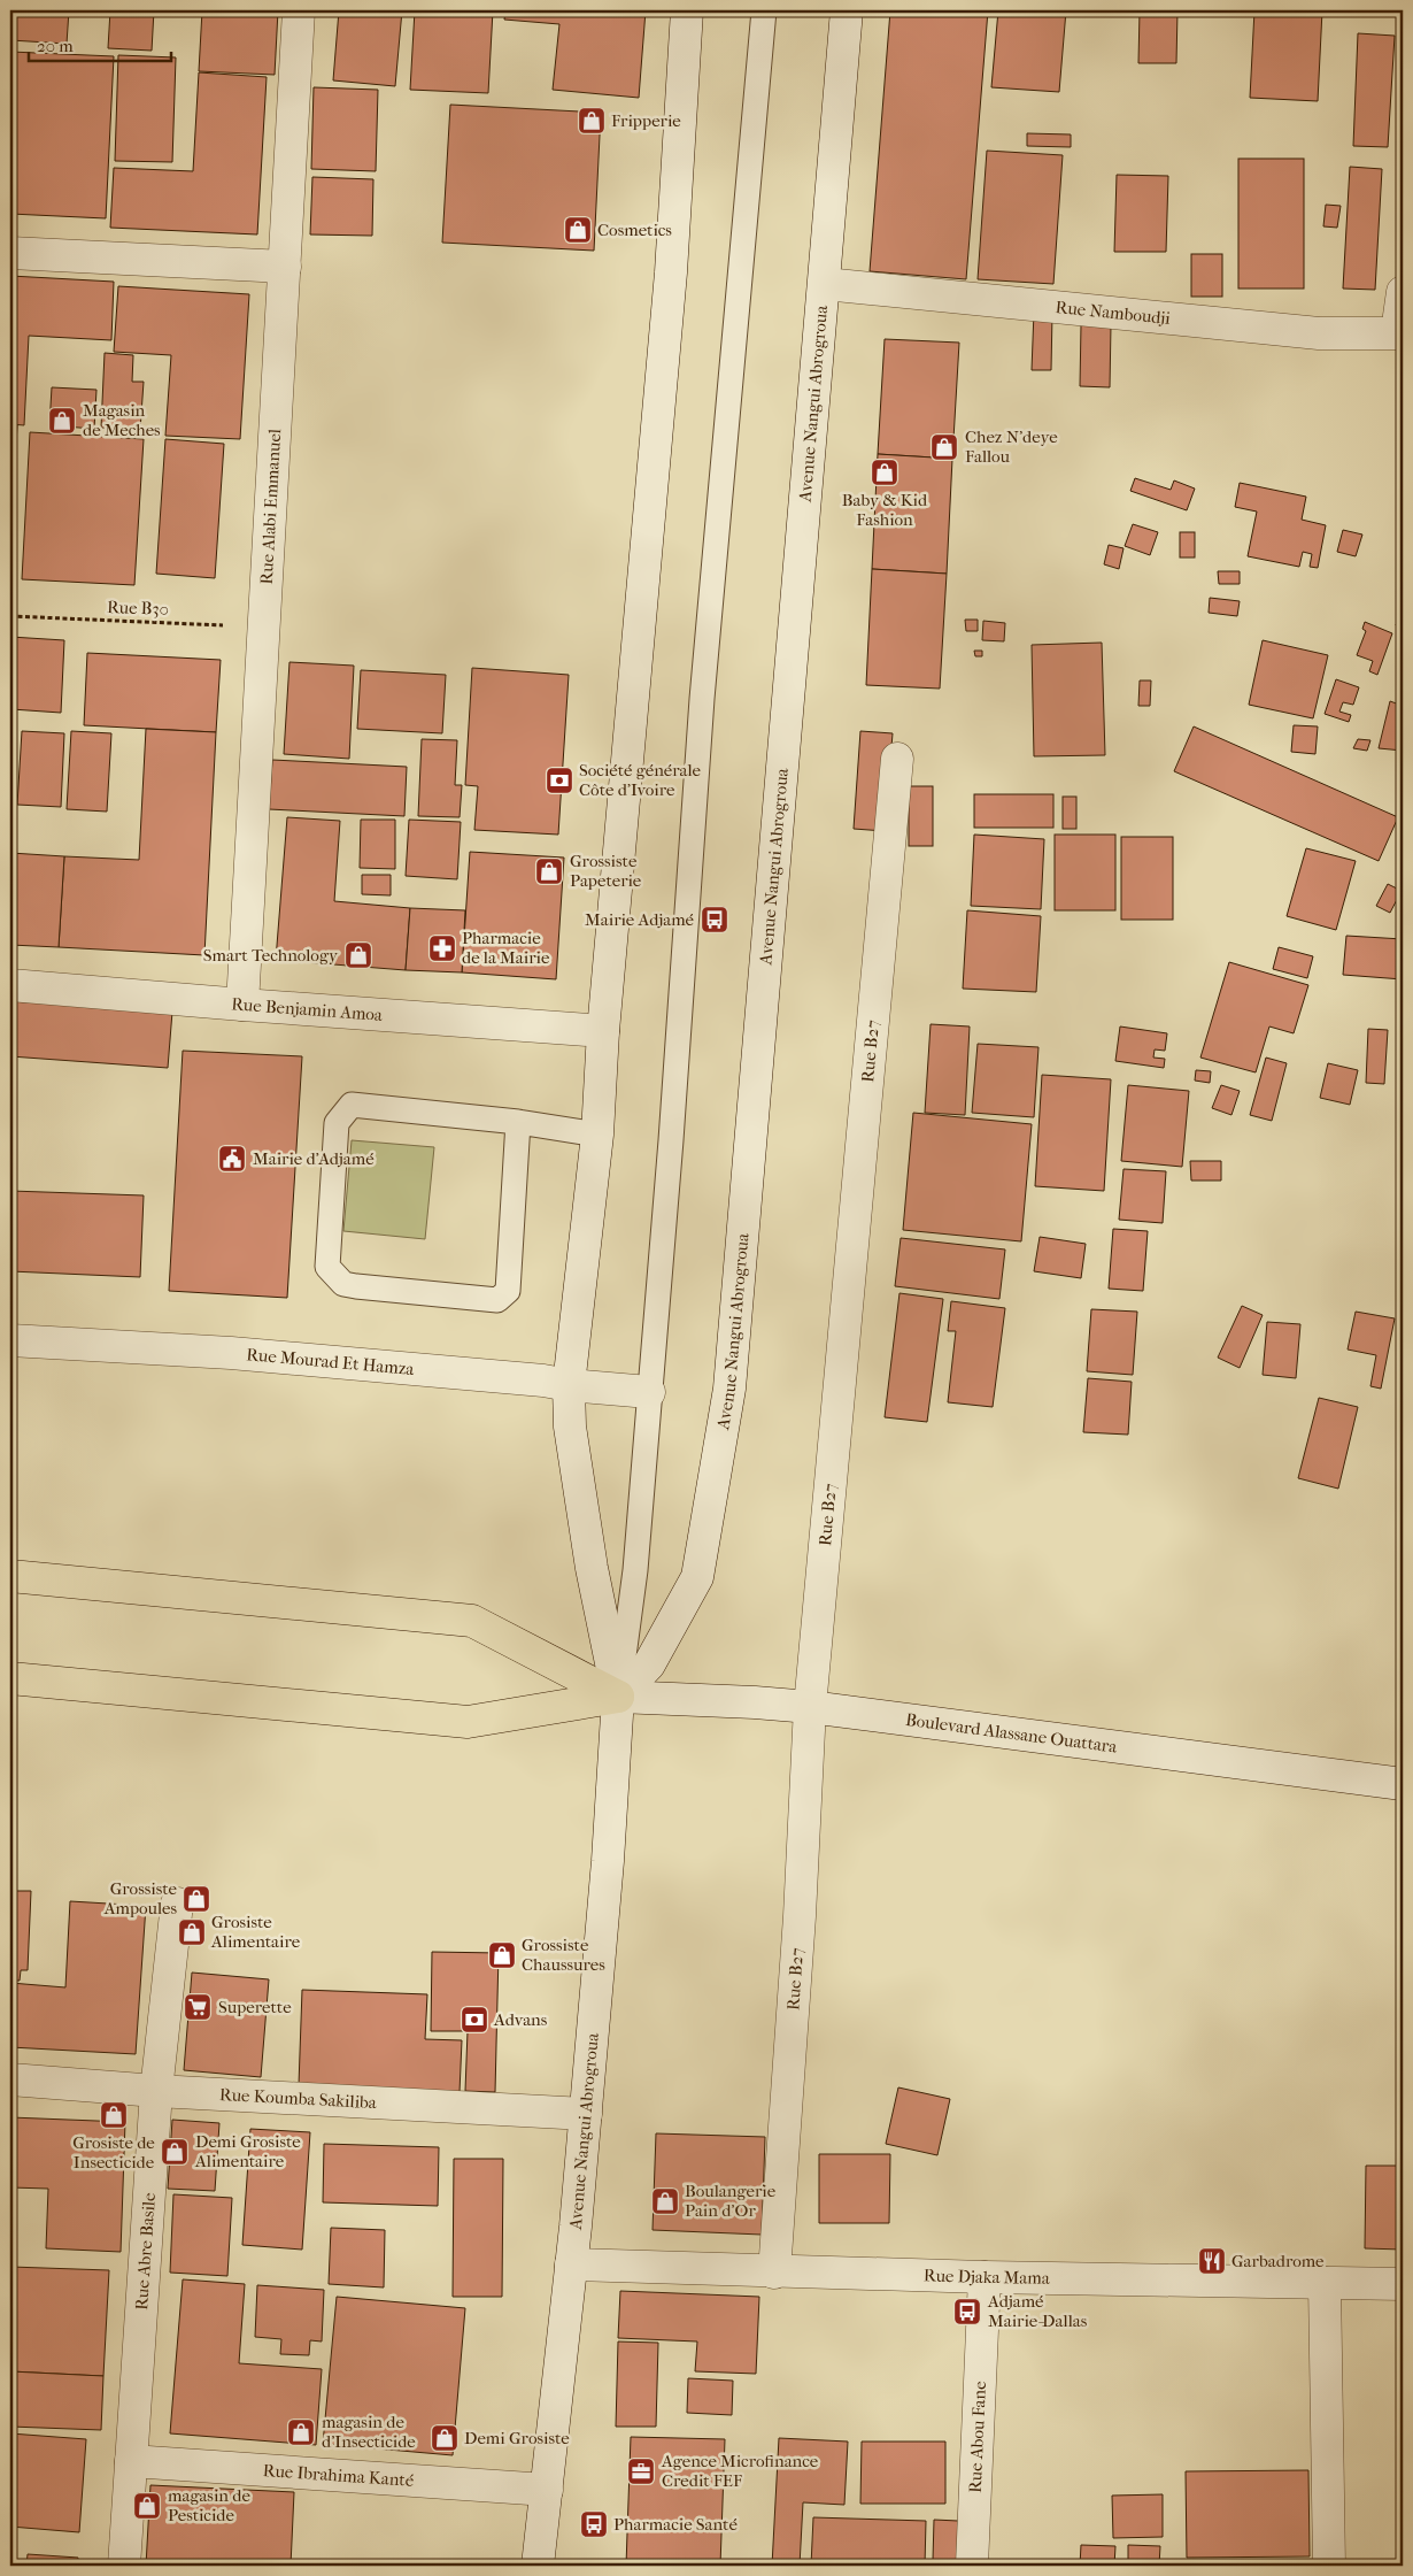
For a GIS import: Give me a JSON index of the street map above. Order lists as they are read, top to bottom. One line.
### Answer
{"streets":{"street":["Rue Namboudji","Avenue Nangui Abrogroua","Rue Alabi Emmanuel","Rue Benjamin Amoa","Rue B27","Rue Mourad Et Hamza","Boulevard Alassane Ouattara","Rue Koumba Sakiliba","Rue Abre Basile","Rue Djaka Mama","Rue Abou Fane","Rue Ibrahima Kanté"],"path":["Rue B30"]},"crossings":[["Rue Namboudji","Avenue Nangui Abrogroua"],["Avenue Nangui Abrogroua","Rue Benjamin Amoa"],["Avenue Nangui Abrogroua","Rue Mourad Et Hamza"],["Avenue Nangui Abrogroua","Boulevard Alassane Ouattara"],["Avenue Nangui Abrogroua","Rue Koumba Sakiliba"],["Avenue Nangui Abrogroua","Rue Djaka Mama"],["Avenue Nangui Abrogroua","Rue Ibrahima Kanté"],["Rue Alabi Emmanuel","Rue B30"],["Rue Alabi Emmanuel","Rue Benjamin Amoa"],["Rue B27","Boulevard Alassane Ouattara"],["Rue B27","Rue Djaka Mama"],["Rue Koumba Sakiliba","Rue Abre Basile"],["Rue Abre Basile","Rue Ibrahima Kanté"],["Rue Djaka Mama","Rue Abou Fane"]],"places":{"shop":["Fripperie","Cosmetics","Magasin de Meches","Chez N'deye Fallou","Baby & Kid Fashion","Grossiste Papeterie","Smart Technology","Grossiste Ampoules","Grosiste Alimentaire","Grossiste Chaussures","Grosiste de Insecticide","Demi Grosiste Alimentaire","Boulangerie Pain d'Or","magasin de d'Insecticide","Demi Grosiste","magasin de Pesticide"],"bank":["Société générale Côte d'Ivoire","Advans"],"bus stop":["Mairie Adjamé","Adjamé Mairie-Dallas","Pharmacie Santé"],"pharmacy":["Pharmacie de la Mairie"],"public building":["Mairie d'Adjamé"],"supermarket":["Superette"],"restaurant":["Garbadrome"],"office":["Agence Microfinance Credit FEF"]},"scale_bar":"20 m"}
